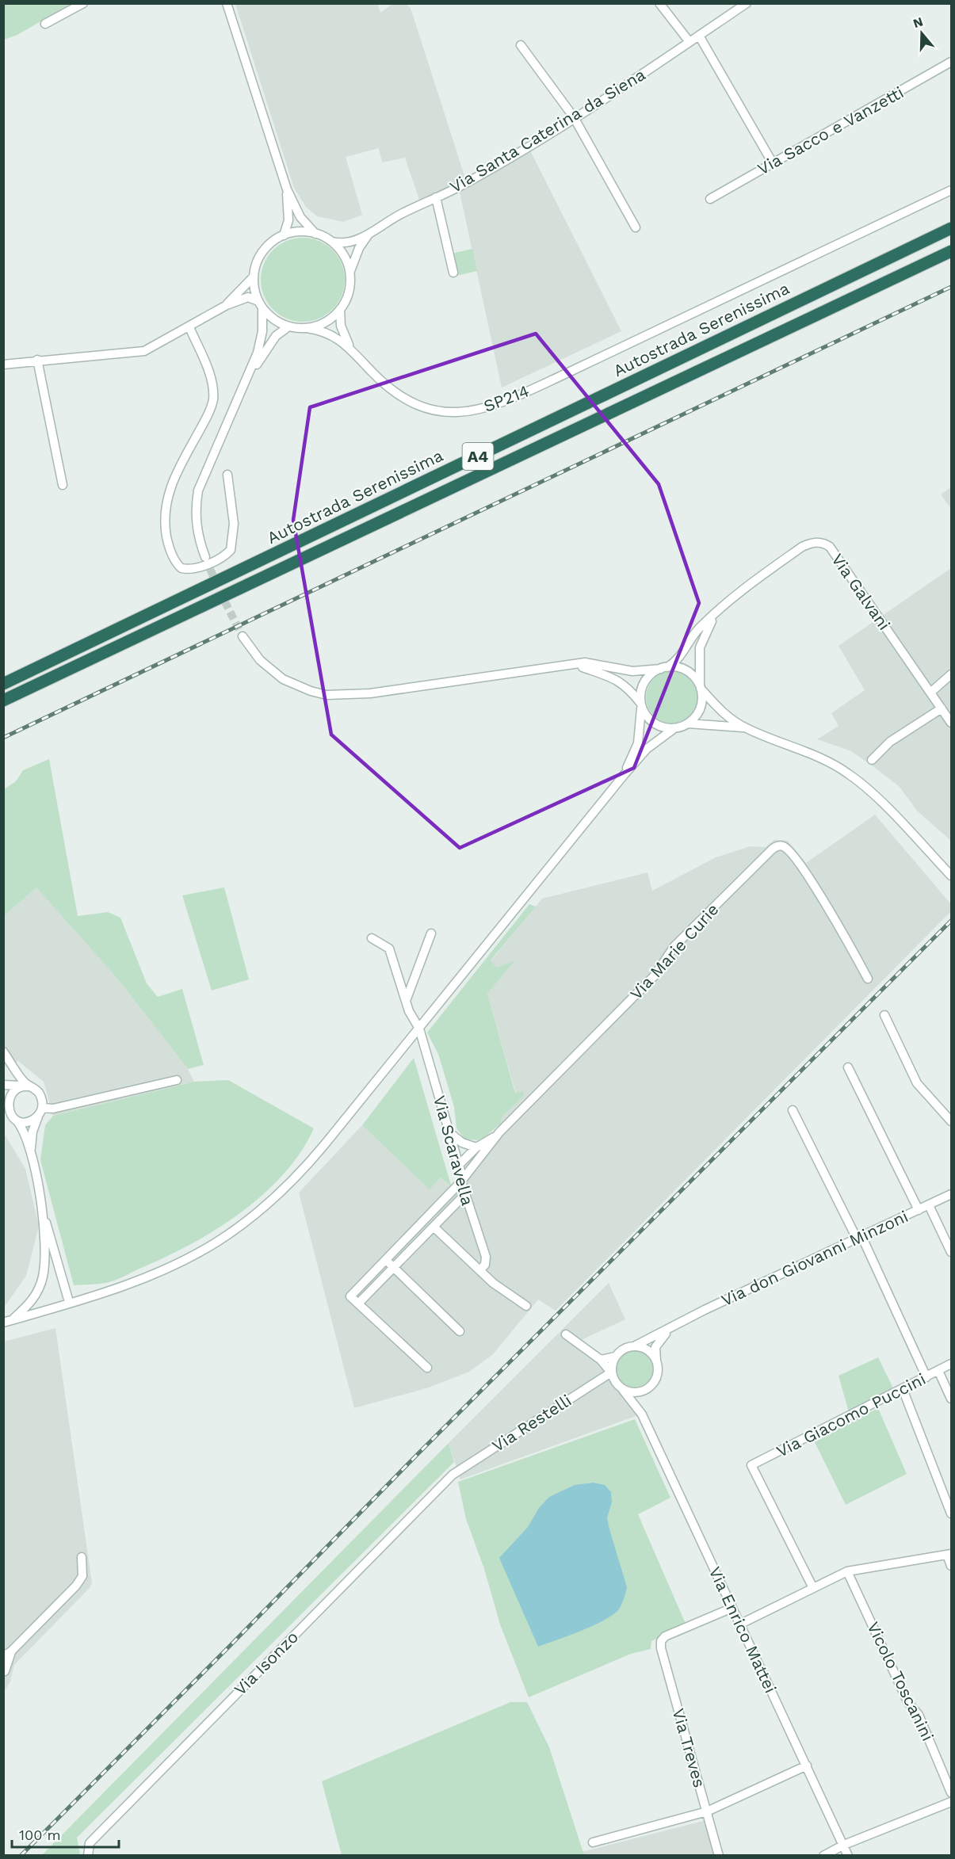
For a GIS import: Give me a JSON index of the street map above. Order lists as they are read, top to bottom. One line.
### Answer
{"streets":{"highway":["Autostrada Serenissima","A4"],"street":["Via Santa Caterina da Siena","Via Sacco e Vanzetti","SP214","Via Galvani","Via Marie Curie","Via Scaravella","Via don Giovanni Minzoni","Via Giacomo Puccini","Via Restelli","Via Enrico Mattei","Via Isonzo","Vicolo Toscanini","Via Treves"]},"crossings":[["Via Santa Caterina da Siena","SP214"],["Via Marie Curie","Via Scaravella"],["Via don Giovanni Minzoni","Via Restelli"],["Via don Giovanni Minzoni","Via Enrico Mattei"],["Via Restelli","Via Enrico Mattei"],["Via Restelli","Via Isonzo"],["Via Enrico Mattei","Via Treves"]],"scale_bar":"100 m","north":"top"}
